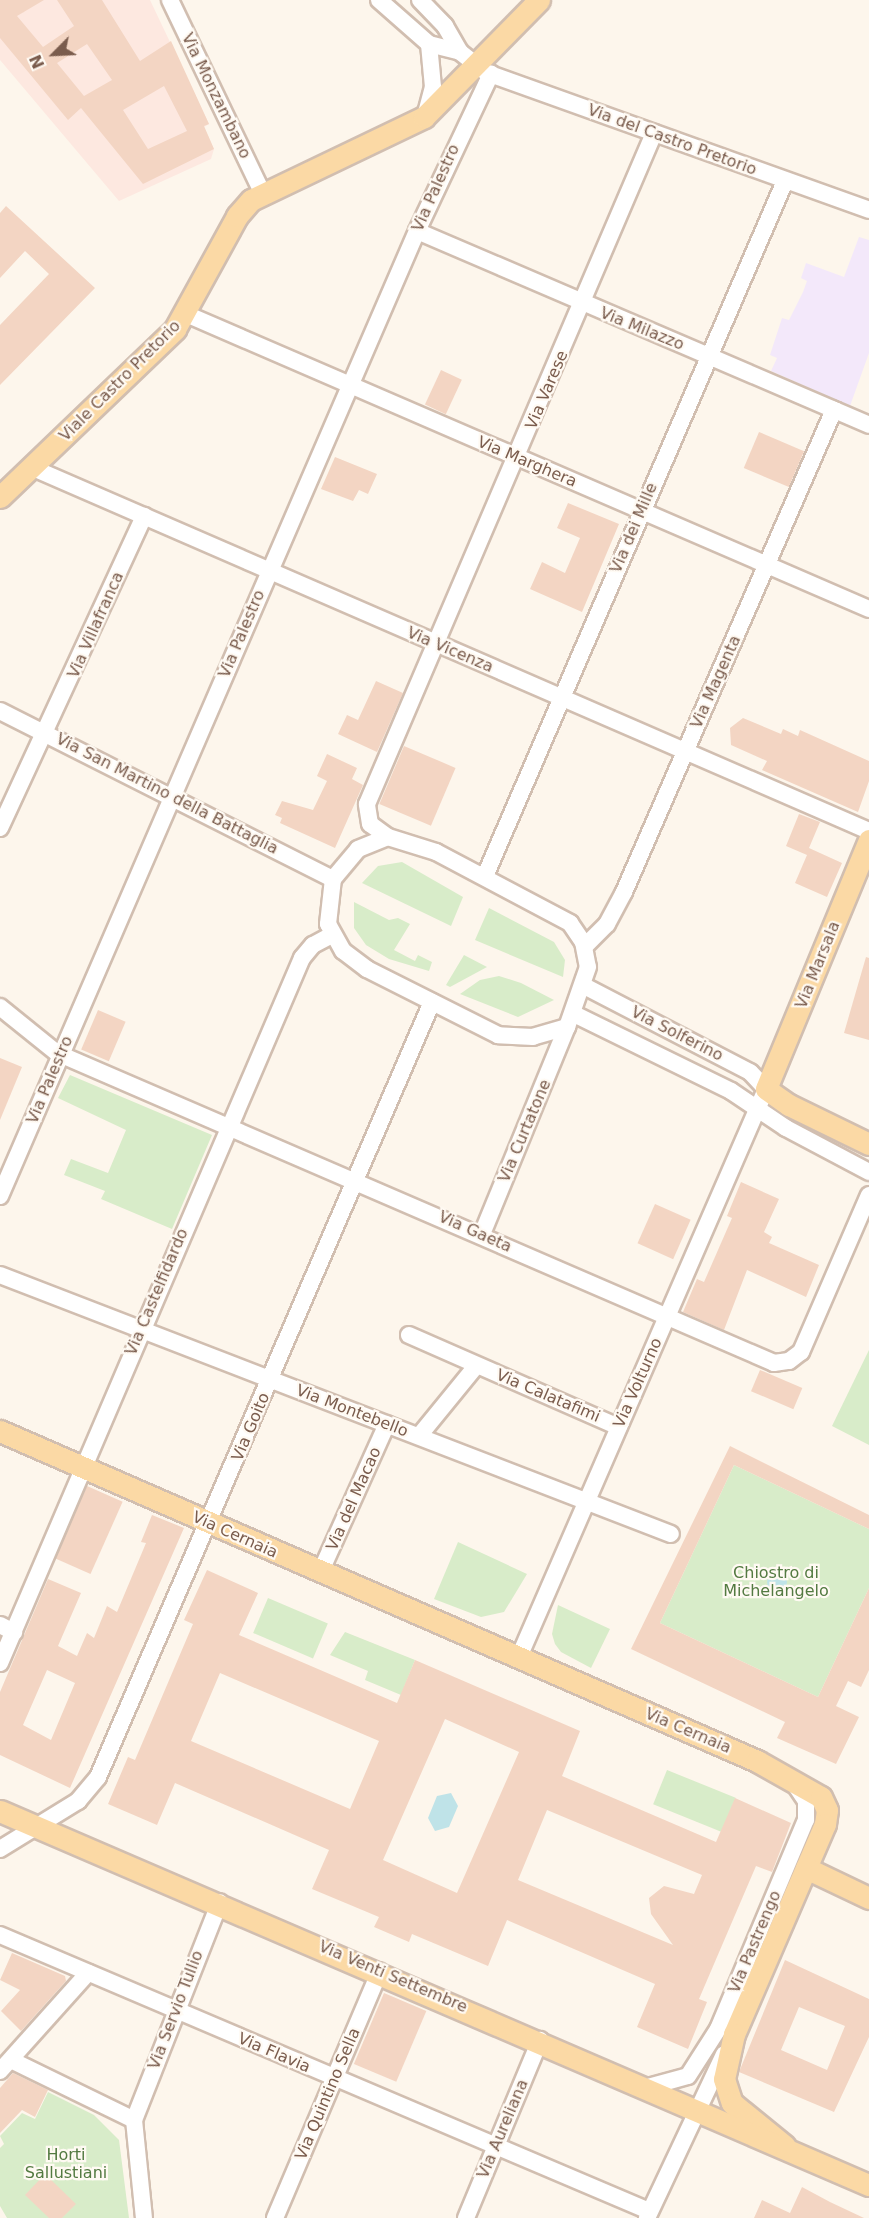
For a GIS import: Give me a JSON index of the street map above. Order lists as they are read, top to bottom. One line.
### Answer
{"streets":{"main road":["Viale Castro Pretorio","Via Marsala","Via Cernaia","Via Pastrengo","Via Venti Settembre"],"street":["Via Monzambano","Via del Castro Pretorio","Via Palestro","Via Milazzo","Via Varese","Via Marghera","Via dei Mille","Via Villafranca","Via Vicenza","Via Magenta","Via San Martino della Battaglia","Via Solferino","Via Curtatone","Via Gaeta","Via Castelfidardo","Via Volturno","Via Calatafimi","Via Montebello","Via Goito","Via del Macao","Via Servio Tullio","Via Flavia","Via Quintino Sella","Via Aureliana"]},"crossings":[["Via Monzambano","Viale Castro Pretorio"],["Via del Castro Pretorio","Via Palestro"],["Via del Castro Pretorio","Viale Castro Pretorio"],["Via del Castro Pretorio","Via Varese"],["Via del Castro Pretorio","Via dei Mille"],["Via Palestro","Via Milazzo"],["Via Palestro","Viale Castro Pretorio"],["Via Palestro","Via Marghera"],["Via Palestro","Via Vicenza"],["Via Palestro","Via San Martino della Battaglia"],["Via Palestro","Via Gaeta"],["Via Milazzo","Via Varese"],["Via Milazzo","Via dei Mille"],["Via Milazzo","Via Magenta"],["Viale Castro Pretorio","Via Marghera"],["Viale Castro Pretorio","Via Vicenza"],["Via Varese","Via Marghera"],["Via Varese","Via Vicenza"],["Via Marghera","Via dei Mille"],["Via Marghera","Via Magenta"],["Via dei Mille","Via Vicenza"],["Via Villafranca","Via Vicenza"],["Via Villafranca","Via San Martino della Battaglia"],["Via Vicenza","Via Magenta"],["Via Magenta","Via Curtatone"],["Via Marsala","Via Solferino"],["Via Marsala","Via Volturno"],["Via Solferino","Via Curtatone"],["Via Solferino","Via Volturno"],["Via Curtatone","Via Gaeta"],["Via Gaeta","Via Castelfidardo"],["Via Gaeta","Via Volturno"],["Via Gaeta","Via Goito"],["Via Castelfidardo","Via Montebello"],["Via Castelfidardo","Via Cernaia"],["Via Volturno","Via Calatafimi"],["Via Volturno","Via Montebello"],["Via Volturno","Via Cernaia"],["Via Calatafimi","Via Montebello"],["Via Montebello","Via Goito"],["Via Montebello","Via del Macao"],["Via Goito","Via Cernaia"],["Via Goito","Via Venti Settembre"],["Via del Macao","Via Cernaia"],["Via Cernaia","Via Pastrengo"],["Via Pastrengo","Via Venti Settembre"],["Via Pastrengo","Via Flavia"],["Via Venti Settembre","Via Servio Tullio"],["Via Venti Settembre","Via Quintino Sella"],["Via Venti Settembre","Via Aureliana"],["Via Servio Tullio","Via Flavia"],["Via Flavia","Via Quintino Sella"],["Via Flavia","Via Aureliana"]],"parks":["Chiostro di Michelangelo","Horti Sallustiani"],"north":"bottom left"}
